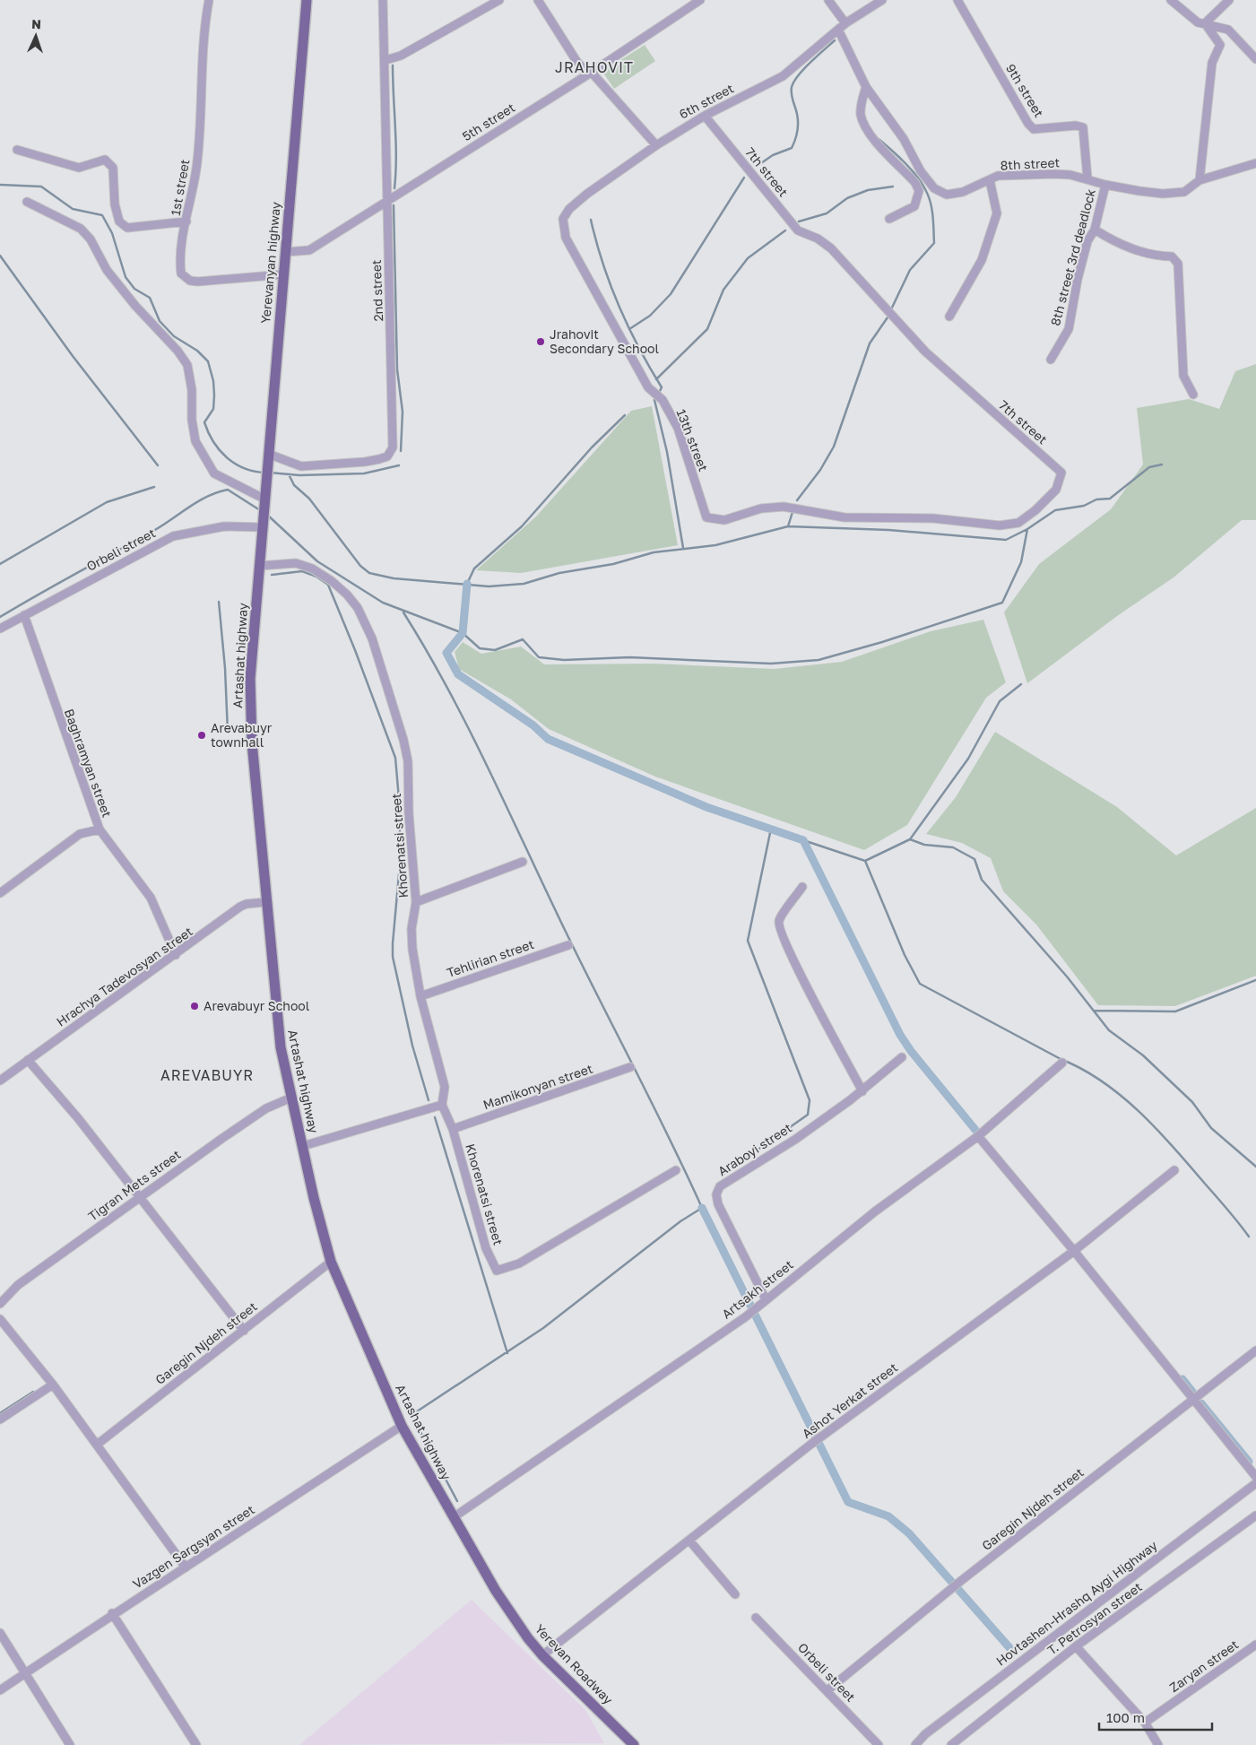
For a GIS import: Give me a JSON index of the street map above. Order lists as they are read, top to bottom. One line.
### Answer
{"streets":{"main road":["Yerevanyan highway","Artashat highway","Yerevan Roadway"],"street":["9th street","6th street","5th street","8th street","7th street","1st street","8th street 3rd deadlock","2nd street","13th street","Orbeli street","Baghramyan street","Khorenatsi street","Tehlirian street","Hrachya Tadevosyan street","Mamikonyan street","Araboyi street","Tigran Mets street","Artsakh street","Garegin Njdeh street","Ashot Yerkat street","Vazgen Sargsyan street","Hovtashen-Hrashq Aygi Highway","T. Petrosyan street","Zaryan street"]},"crossings":[["9th street","8th street"],["6th street","8th street"],["6th street","7th street"],["6th street","13th street"],["5th street","Yerevanyan highway"],["5th street","2nd street"],["8th street","8th street 3rd deadlock"],["7th street","13th street"],["1st street","Yerevanyan highway"],["Yerevanyan highway","2nd street"],["Yerevanyan highway","Orbeli street"],["Yerevanyan highway","Artashat highway"],["Orbeli street","Artashat highway"],["Orbeli street","Baghramyan street"],["Orbeli street","Garegin Njdeh street"],["Artashat highway","Khorenatsi street"],["Artashat highway","Hrachya Tadevosyan street"],["Artashat highway","Tigran Mets street"],["Artashat highway","Artsakh street"],["Artashat highway","Garegin Njdeh street"],["Artashat highway","Vazgen Sargsyan street"],["Artashat highway","Yerevan Roadway"],["Baghramyan street","Hrachya Tadevosyan street"],["Khorenatsi street","Tehlirian street"],["Khorenatsi street","Mamikonyan street"],["Araboyi street","Artsakh street"],["Ashot Yerkat street","Yerevan Roadway"]],"districts":["JRAHOVIT","AREVABUYR"],"places":["Jrahovit Secondary School","Arevabuyr townhall","Arevabuyr School"],"scale_bar":"100 m","north":"top"}
